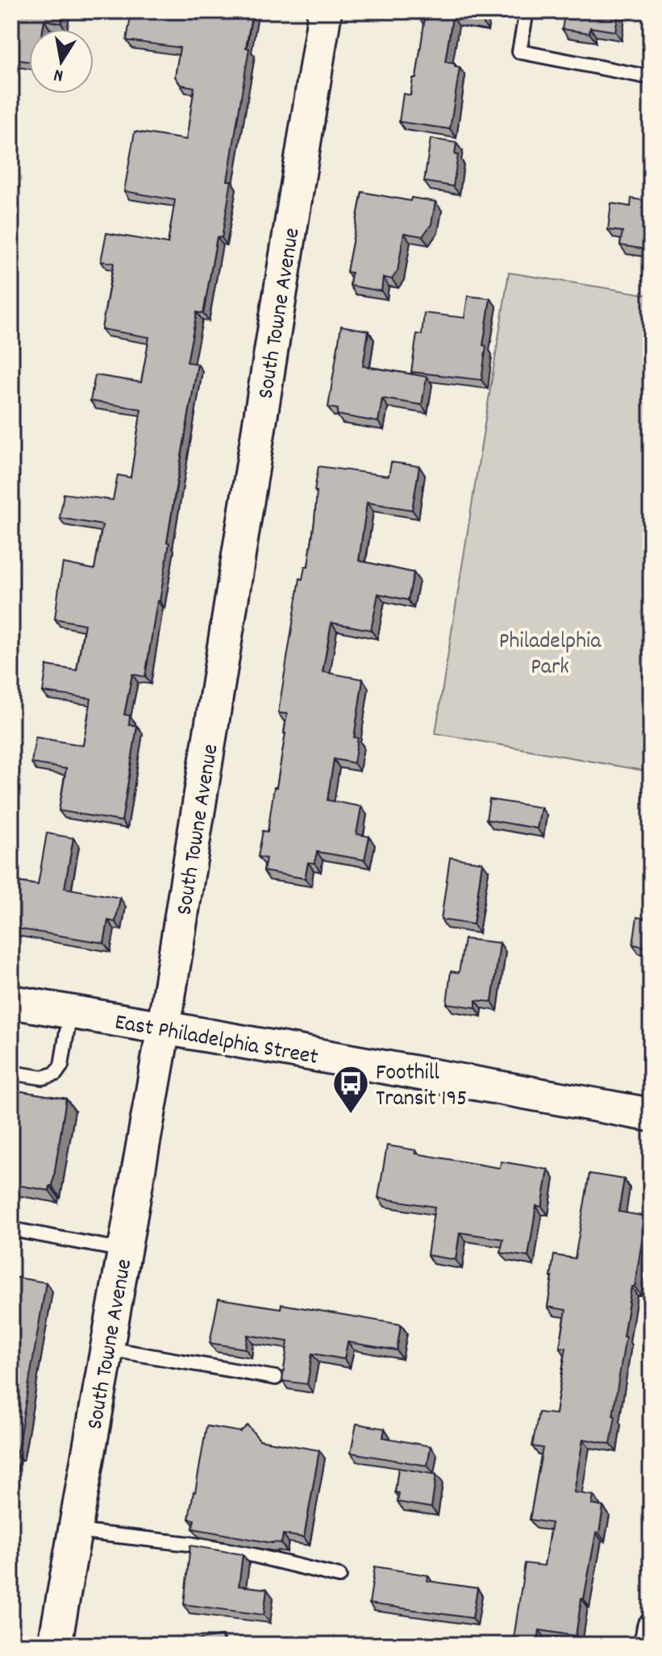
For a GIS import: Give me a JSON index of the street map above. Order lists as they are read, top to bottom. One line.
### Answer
{"streets":{"street":["South Towne Avenue","East Philadelphia Street"]},"crossings":[["South Towne Avenue","East Philadelphia Street"]],"parks":["Philadelphia Park"],"places":{"bus stop":["Foothill Transit 195"]},"north":"bottom"}
